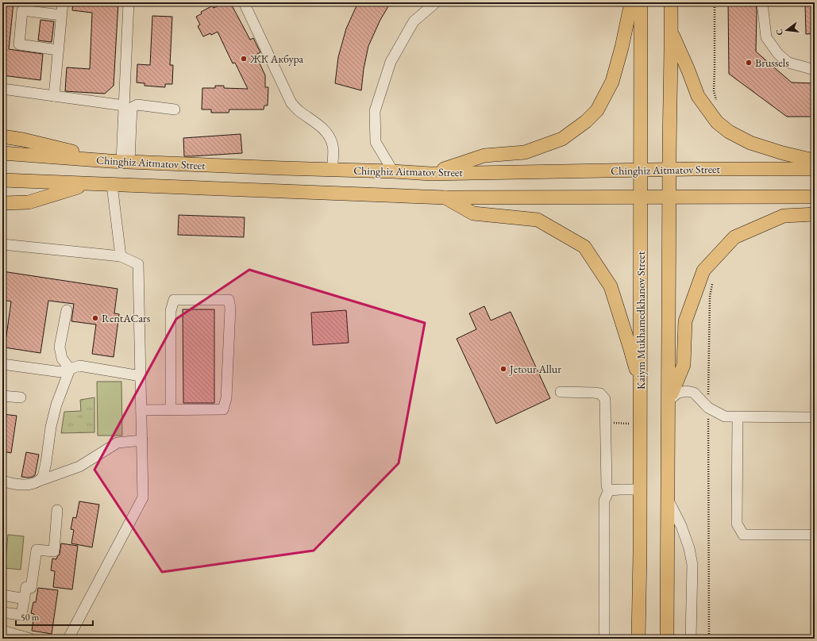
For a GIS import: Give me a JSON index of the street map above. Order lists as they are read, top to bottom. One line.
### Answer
{"streets":{"main road":["Chinghiz Aitmatov Street","Kaiym Mukhamedkhanov Street"]},"crossings":[["Chinghiz Aitmatov Street","Kaiym Mukhamedkhanov Street"]],"places":["ЖК Акбура","Brussels","RentACars","Jetour Allur"],"scale_bar":"50 m","north":"left"}
